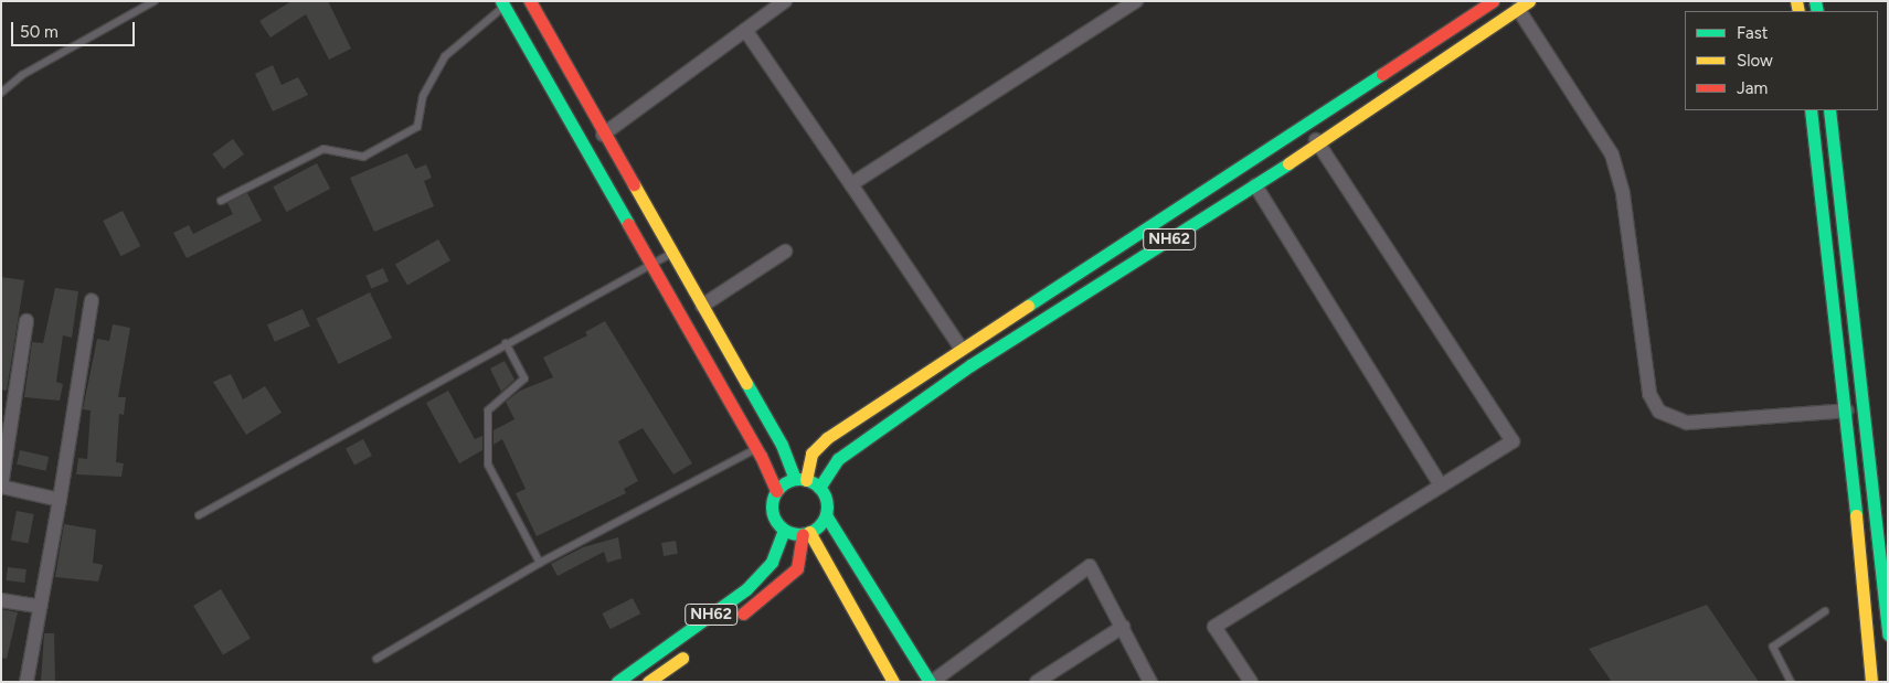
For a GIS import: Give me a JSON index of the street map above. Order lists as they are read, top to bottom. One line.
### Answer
{"streets":{"main road":["NH62"]},"legend":["Fast","Slow","Jam"],"scale_bar":"50 m"}
